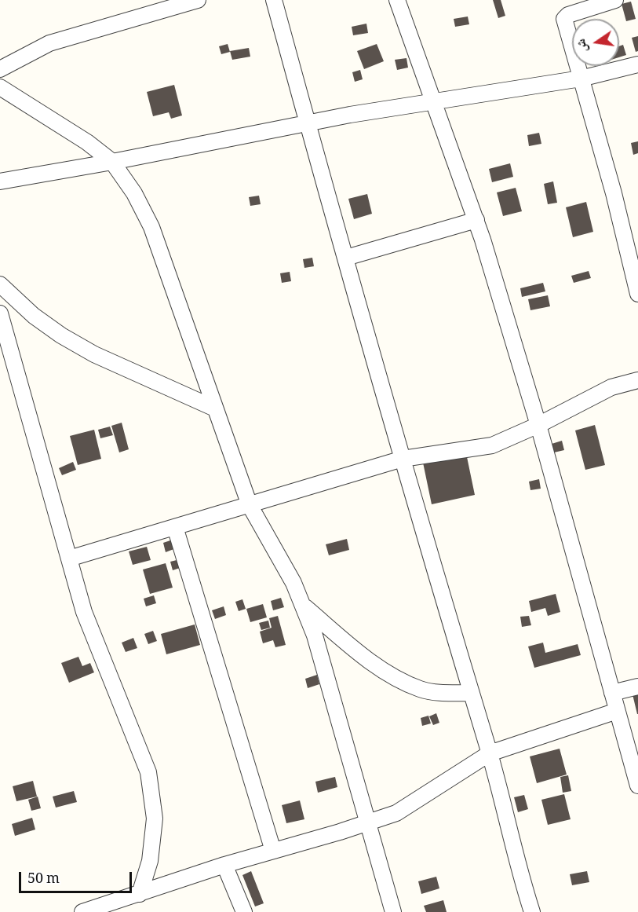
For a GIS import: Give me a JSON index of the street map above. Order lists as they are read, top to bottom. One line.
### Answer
{"scale_bar":"50 m","north":"left"}
